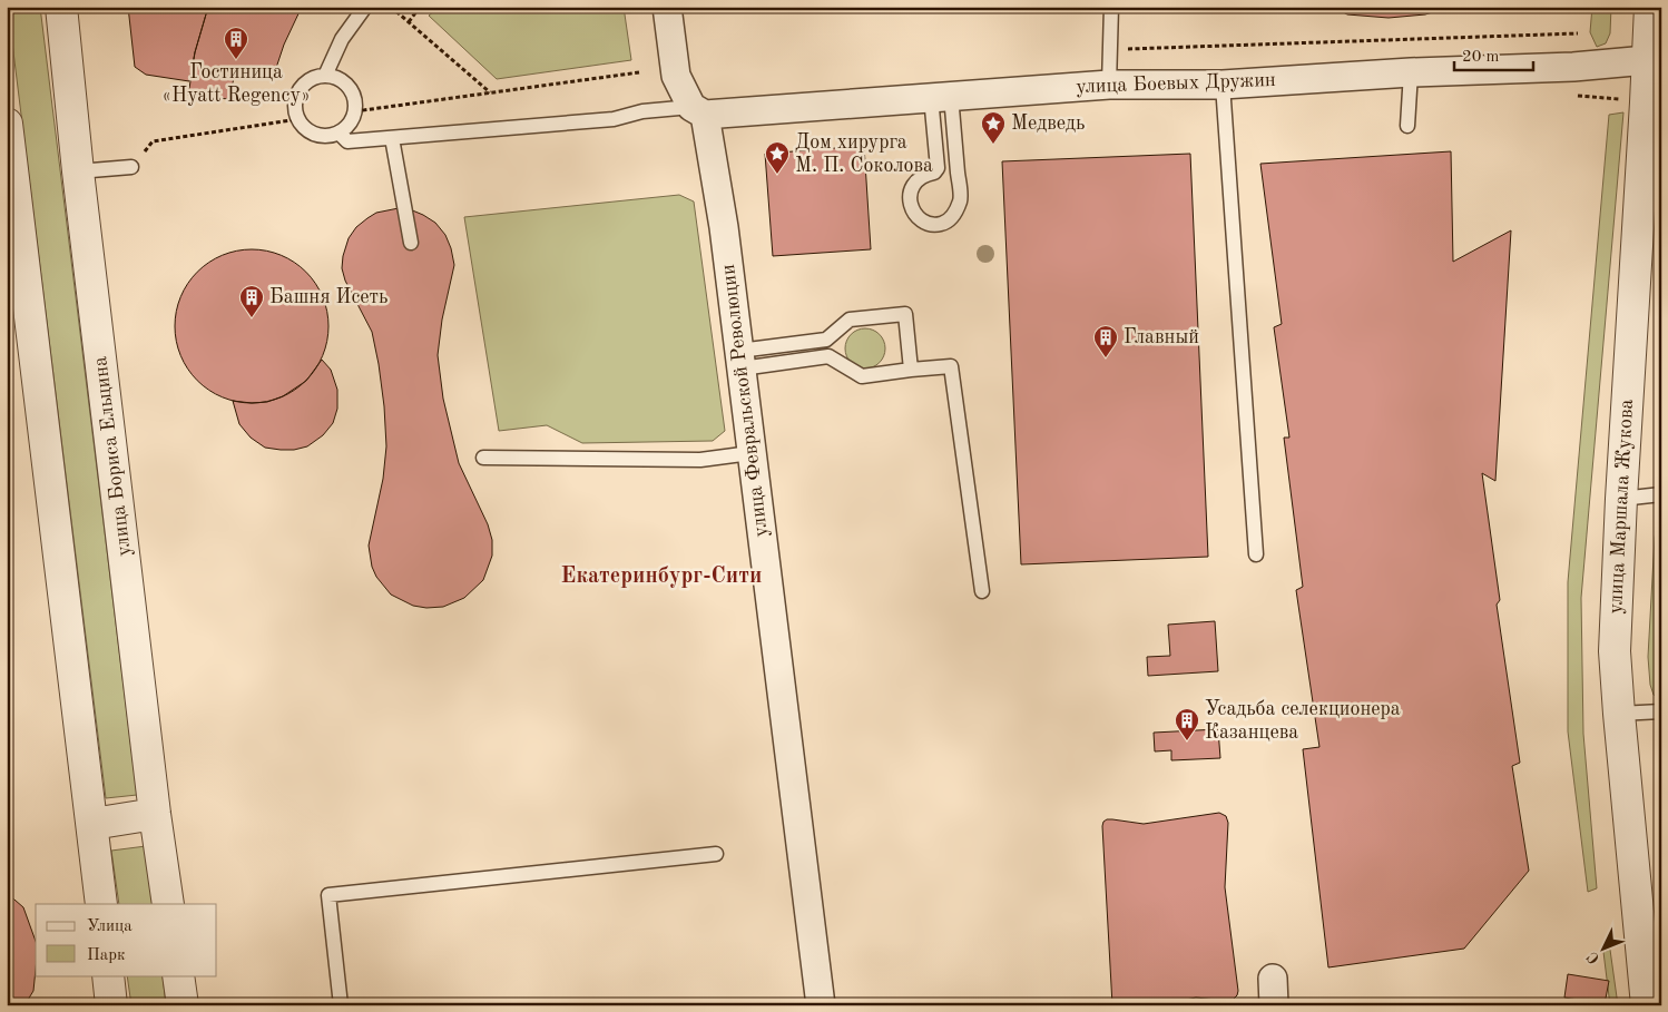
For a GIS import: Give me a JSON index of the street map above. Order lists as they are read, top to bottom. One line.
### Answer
{"streets":{"street":["улица Боевых Дружин","улица Февральской Революции","улица Бориса Ельцина","улица Маршала Жукова"]},"crossings":[["улица Боевых Дружин","улица Февральской Революции"],["улица Боевых Дружин","улица Маршала Жукова"]],"districts":["Екатеринбург-Сити"],"places":{"building":["Гостиница «Hyatt Regency»","Башня Исеть","Главный","Усадьба селекционера Казанцева"],"place":["Медведь","Дом хирурга М. П. Соколова"]},"legend":["Улица","Парк"],"scale_bar":"20 m","north":"bottom left"}
